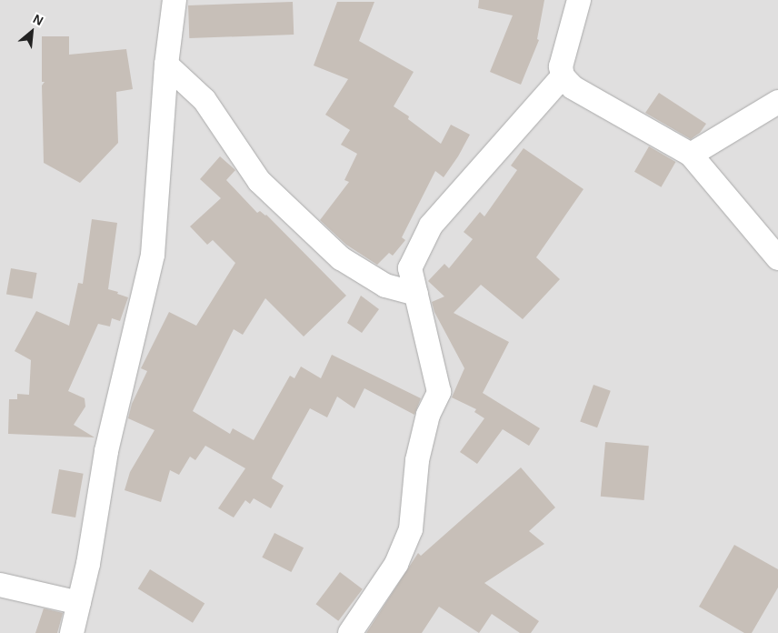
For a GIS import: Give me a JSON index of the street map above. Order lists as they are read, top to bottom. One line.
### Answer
{"north":"top right"}
